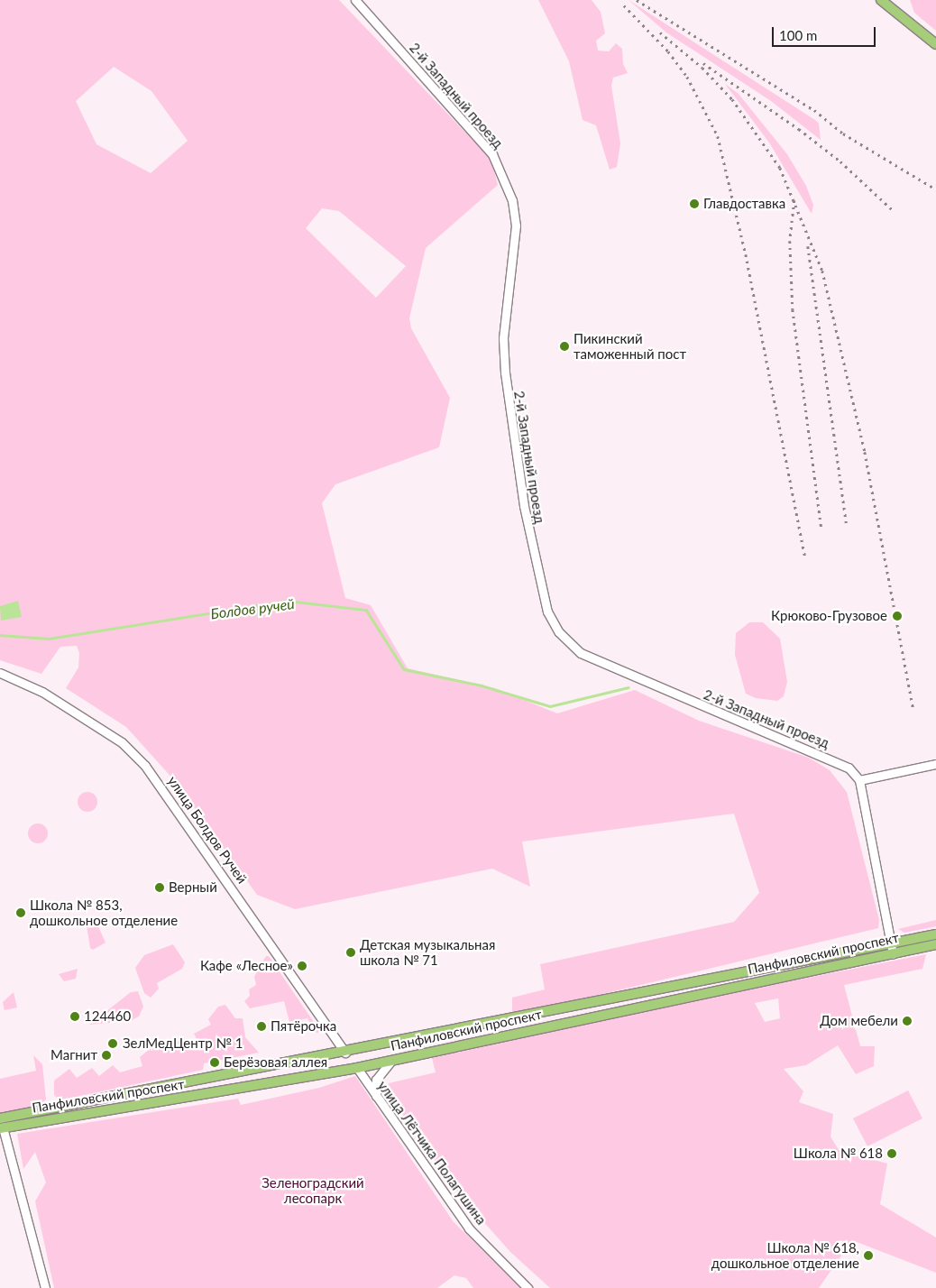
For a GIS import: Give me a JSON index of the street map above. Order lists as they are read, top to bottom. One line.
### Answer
{"streets":{"main road":["Панфиловский проспект"],"street":["2-й Западный проезд","улица Болдов Ручей","улица Лётчика Полагушина"]},"crossings":[["улица Болдов Ручей","Панфиловский проспект"],["Панфиловский проспект","улица Лётчика Полагушина"]],"water":["Болдов ручей"],"parks":["Зеленоградский лесопарк"],"places":["Главдоставка","Пикинский таможенный пост","Крюково-Грузовое","Верный","Школа № 853, дошкольное отделение","Детская музыкальная школа № 71","Кафе «Лесное»","124460","Дом мебели","Пятёрочка","ЗелМедЦентр № 1","Магнит","Берёзовая аллея","Школа № 618","Школа № 618, дошкольное отделение"],"scale_bar":"100 m"}
